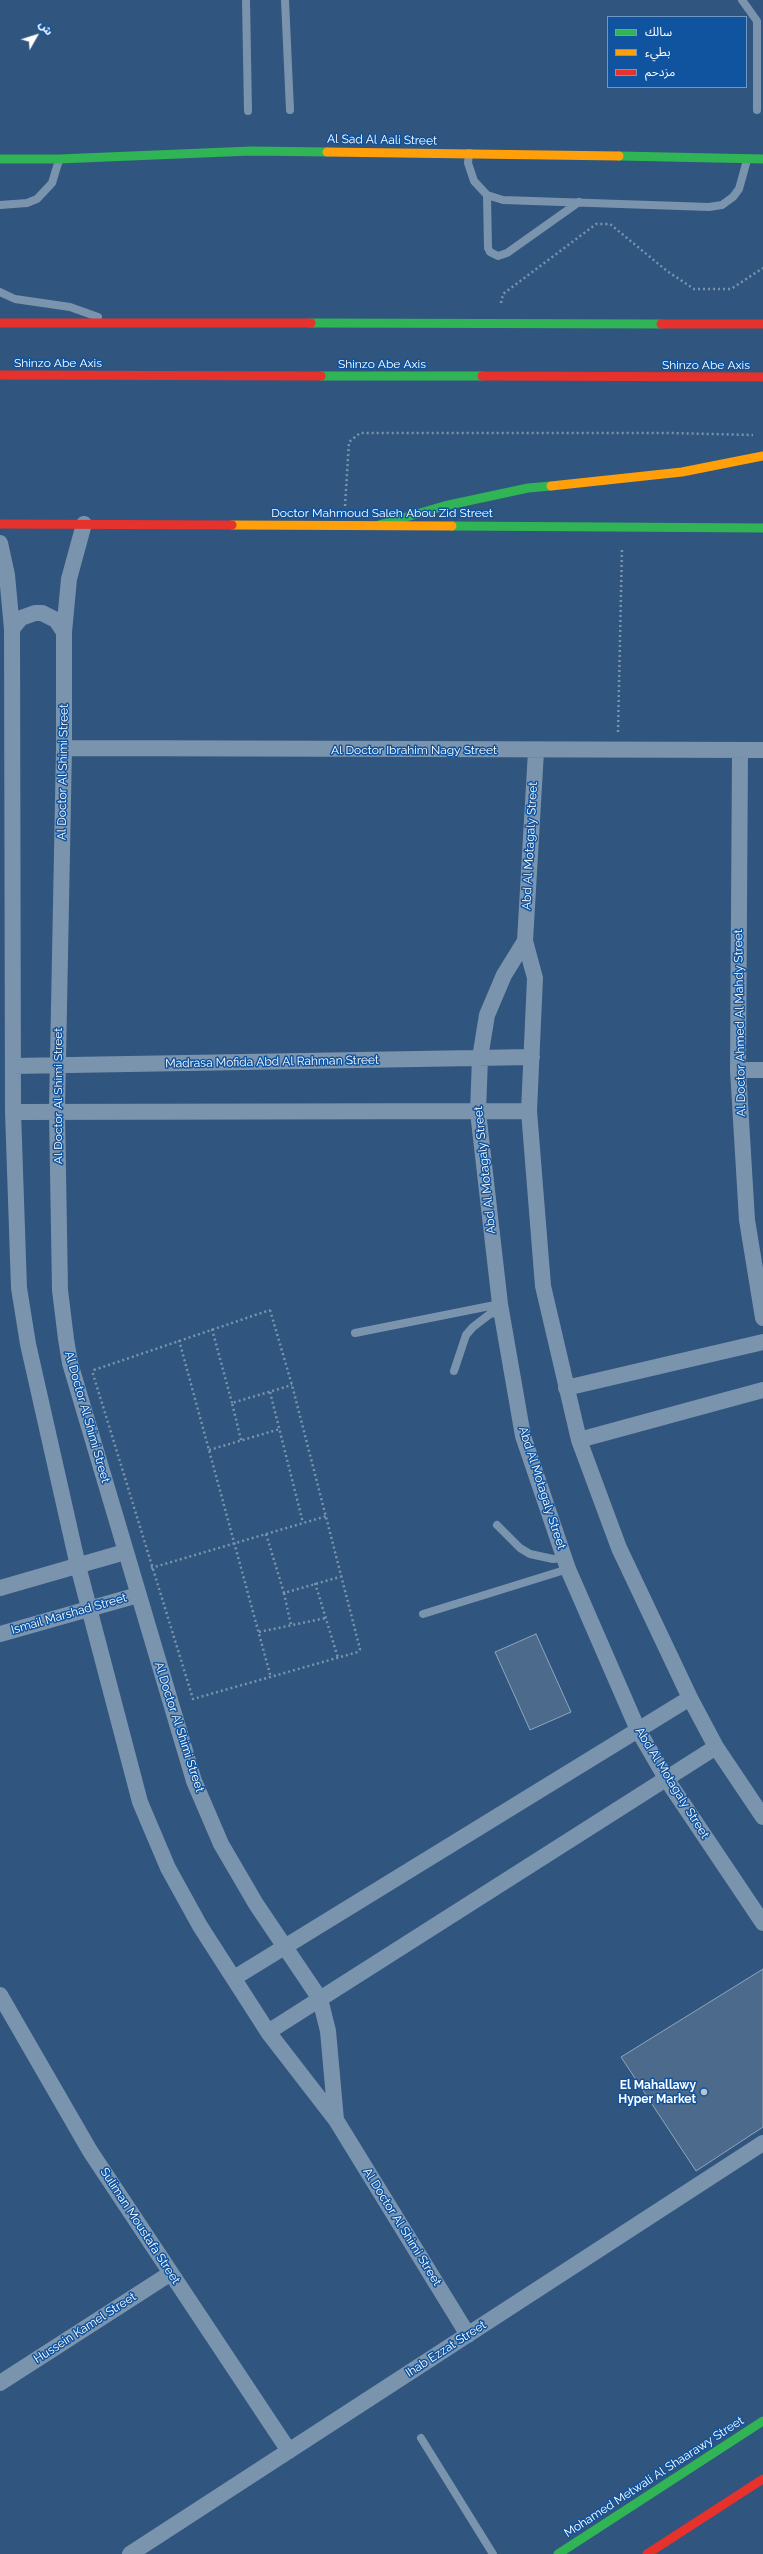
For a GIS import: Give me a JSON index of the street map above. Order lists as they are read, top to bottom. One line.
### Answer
{"streets":{"main road":["Al Sad Al Aali Street","Shinzo Abe Axis","Doctor Mahmoud Saleh Abou Zid Street","Mohamed Metwali Al Shaarawy Street"],"street":["Al Doctor Ibrahim Nagy Street","Al Doctor Al Shimi Street","Abd Al Motagaly Street","Al Doctor Ahmed Al Mahdy Street","Madrasa Mofida Abd Al Rahman Street","Ismail Marshad Street","Suliman Moustafa Street","Hussein Kamel Street","Ihab Ezzat Street"]},"crossings":[["Doctor Mahmoud Saleh Abou Zid Street","Al Doctor Al Shimi Street"],["Al Doctor Ibrahim Nagy Street","Al Doctor Al Shimi Street"],["Al Doctor Ibrahim Nagy Street","Abd Al Motagaly Street"],["Al Doctor Ibrahim Nagy Street","Al Doctor Ahmed Al Mahdy Street"],["Al Doctor Al Shimi Street","Madrasa Mofida Abd Al Rahman Street"],["Al Doctor Al Shimi Street","Ismail Marshad Street"],["Al Doctor Al Shimi Street","Ihab Ezzat Street"],["Abd Al Motagaly Street","Madrasa Mofida Abd Al Rahman Street"],["Suliman Moustafa Street","Hussein Kamel Street"],["Suliman Moustafa Street","Ihab Ezzat Street"]],"places":["El Mahallawy Hyper Market"],"legend":["سالك","بطيء","مزدحم"],"north":"top right"}
